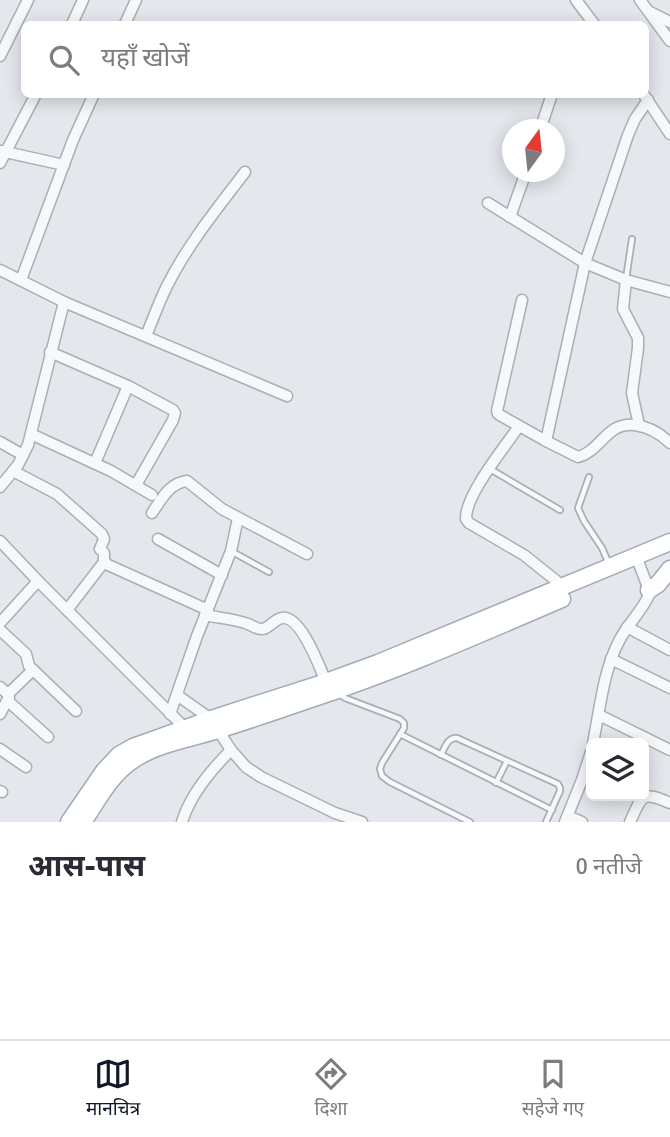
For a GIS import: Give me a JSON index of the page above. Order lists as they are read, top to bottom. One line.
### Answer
{"north":"top","page":{"search":"यहाँ खोजें","heading":["आस-पास","0 नतीजे"],"nav":["मानचित्र","दिशा","सहेजे गए"]}}
